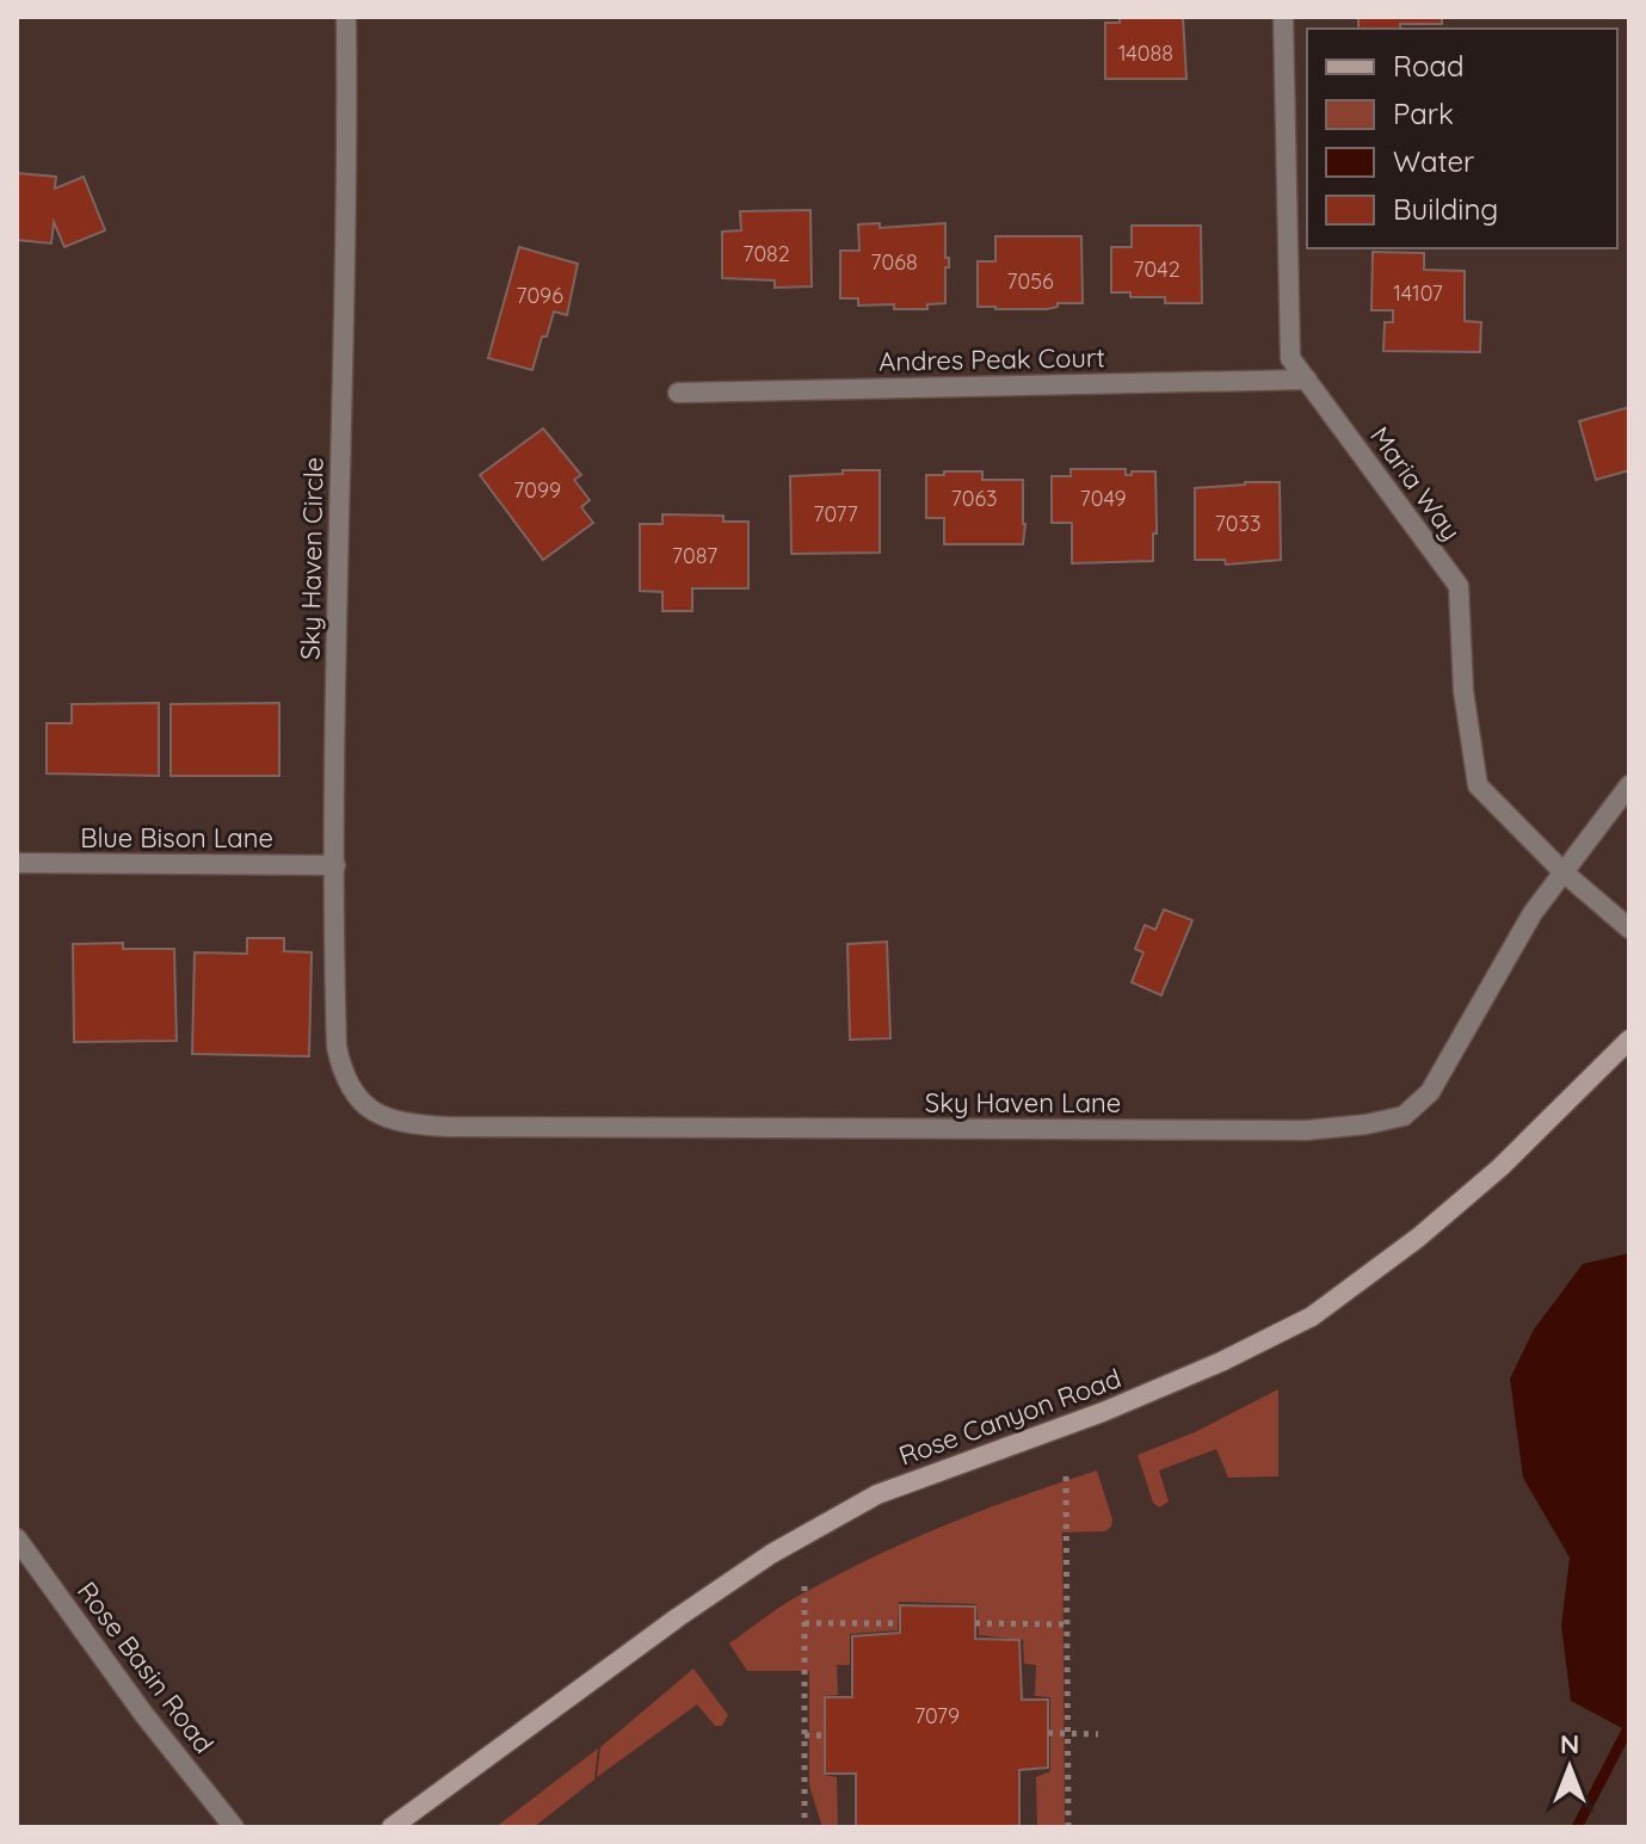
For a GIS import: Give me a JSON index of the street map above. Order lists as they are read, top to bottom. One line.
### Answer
{"streets":{"street":["Andres Peak Court","Maria Way","Sky Haven Circle","Blue Bison Lane","Sky Haven Lane","Rose Canyon Road","Rose Basin Road"]},"crossings":[["Andres Peak Court","Maria Way"],["Maria Way","Sky Haven Lane"],["Sky Haven Circle","Blue Bison Lane"],["Sky Haven Circle","Sky Haven Lane"]],"house_numbers":["14088","7082","7068","7042","7056","14107","7096","7099","7063","7049","7077","7033","7087","7079"],"legend":["Road","Park","Water","Building"],"north":"top"}
